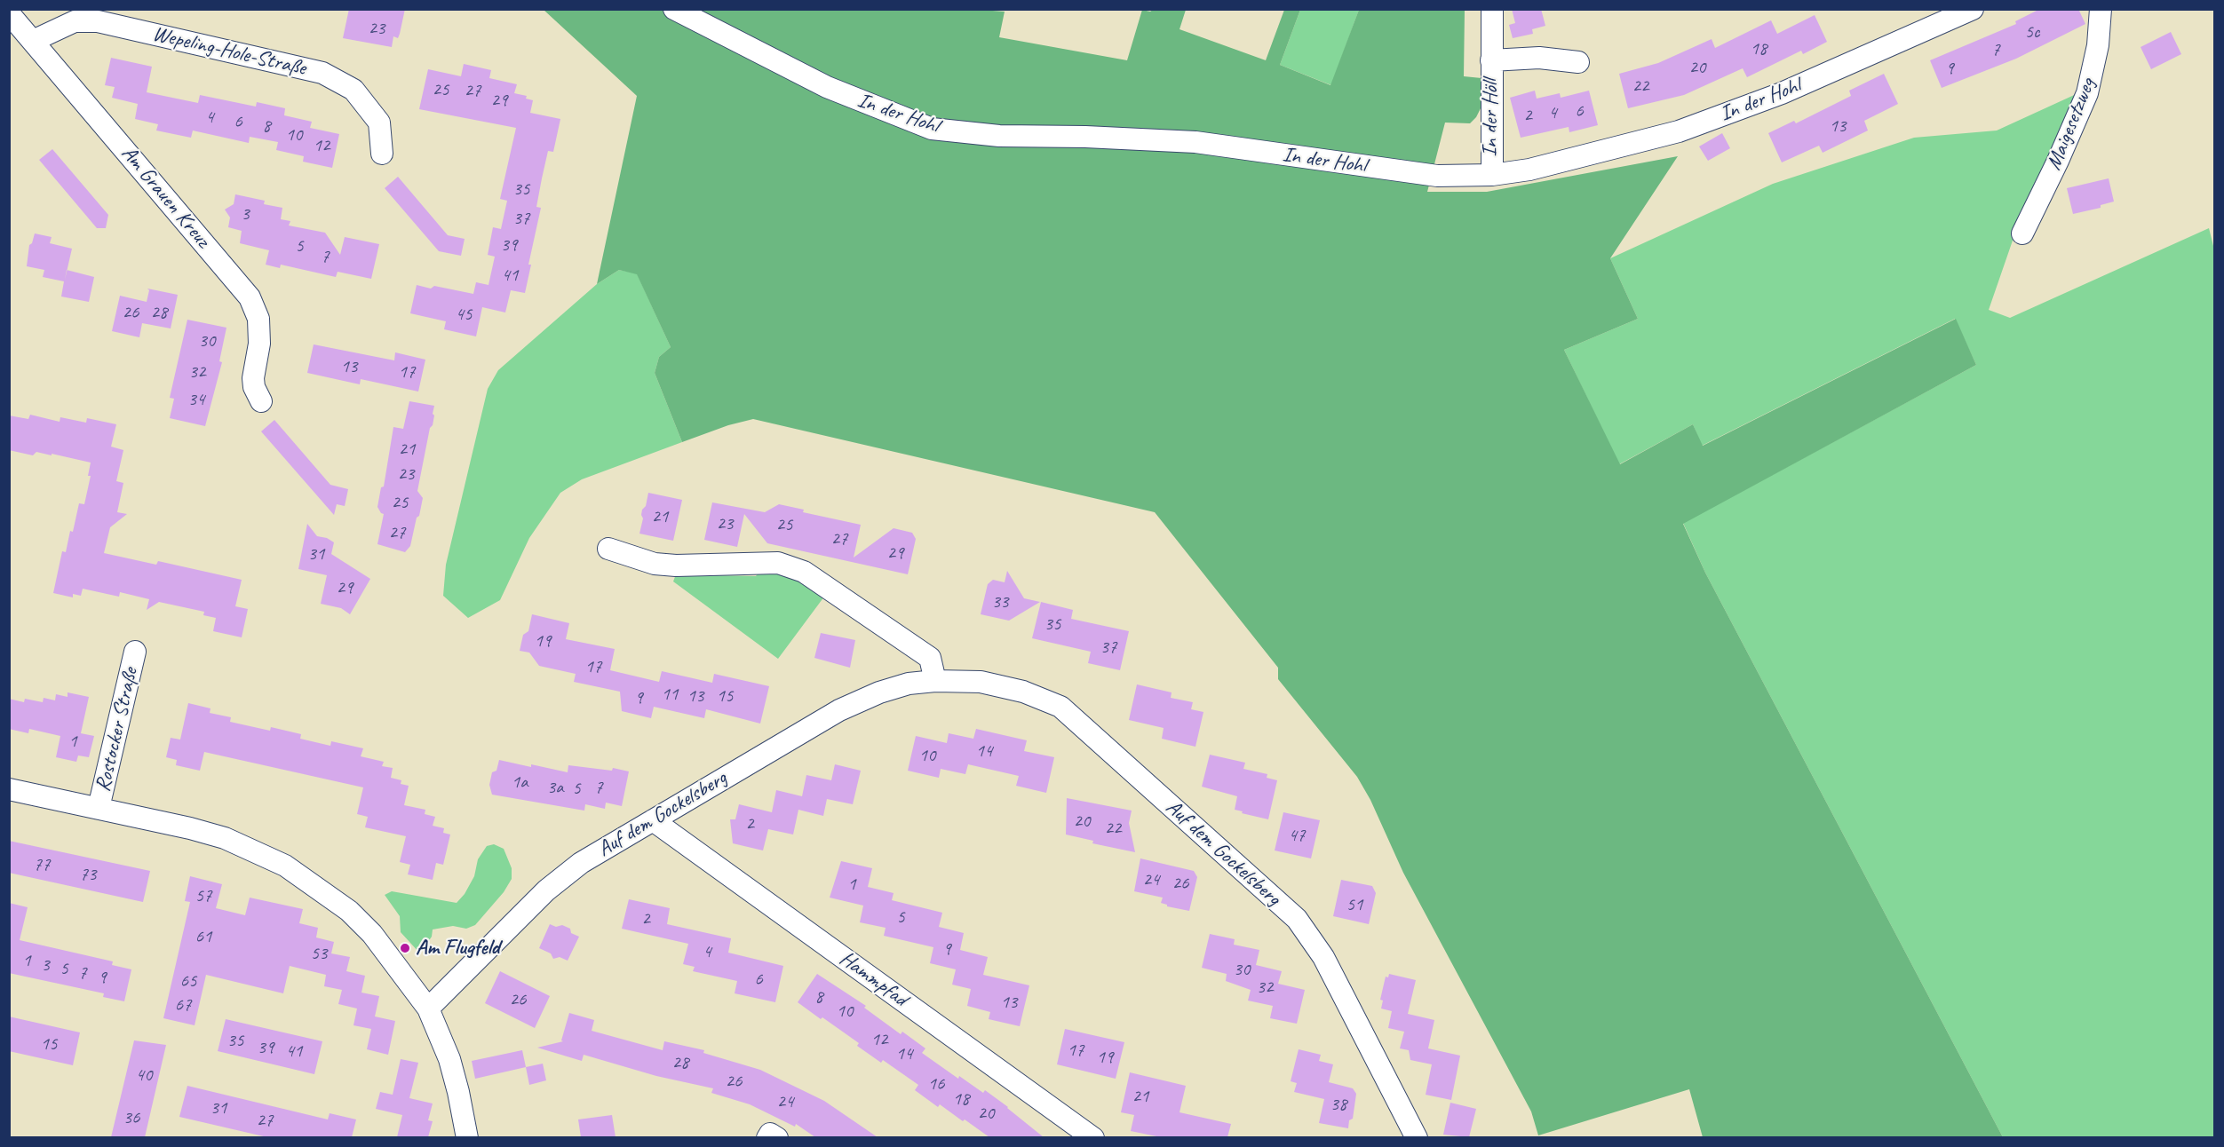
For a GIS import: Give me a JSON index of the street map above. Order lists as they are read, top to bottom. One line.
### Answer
{"streets":{"street":["Wepeling-Hole-Straße","In der Hohl","In der Höll","Maigesetzweg","Am Grauen Kreuz","Rostocker Straße","Auf dem Gockelsberg","Hammpfad"]},"crossings":[["Wepeling-Hole-Straße","Am Grauen Kreuz"],["In der Hohl","In der Höll"],["Auf dem Gockelsberg","Hammpfad"]],"places":["Am Flugfeld"],"house_numbers":["23","5c","18","7","20","9","22","25","27","29","6","4","2","4","6","8","13","10","12","35","3","37","39","5","7","41","26","28","45","30","13","32","17","34","21","23","25","21","23","25","27","27","29","31","29","33","35","19","37","17","11","13","15","9","1","14","10","1a","3a","7","5","20","2","22","47","77","73","24","26","1","57","51","5","2","61","9","4","53","1","3","5","30","7","9","6","65","32","8","26","13","67","10","12","35","15","39","17","41","14","19","28","40","26","16","21","18","24","38","31","20","36","27"]}
